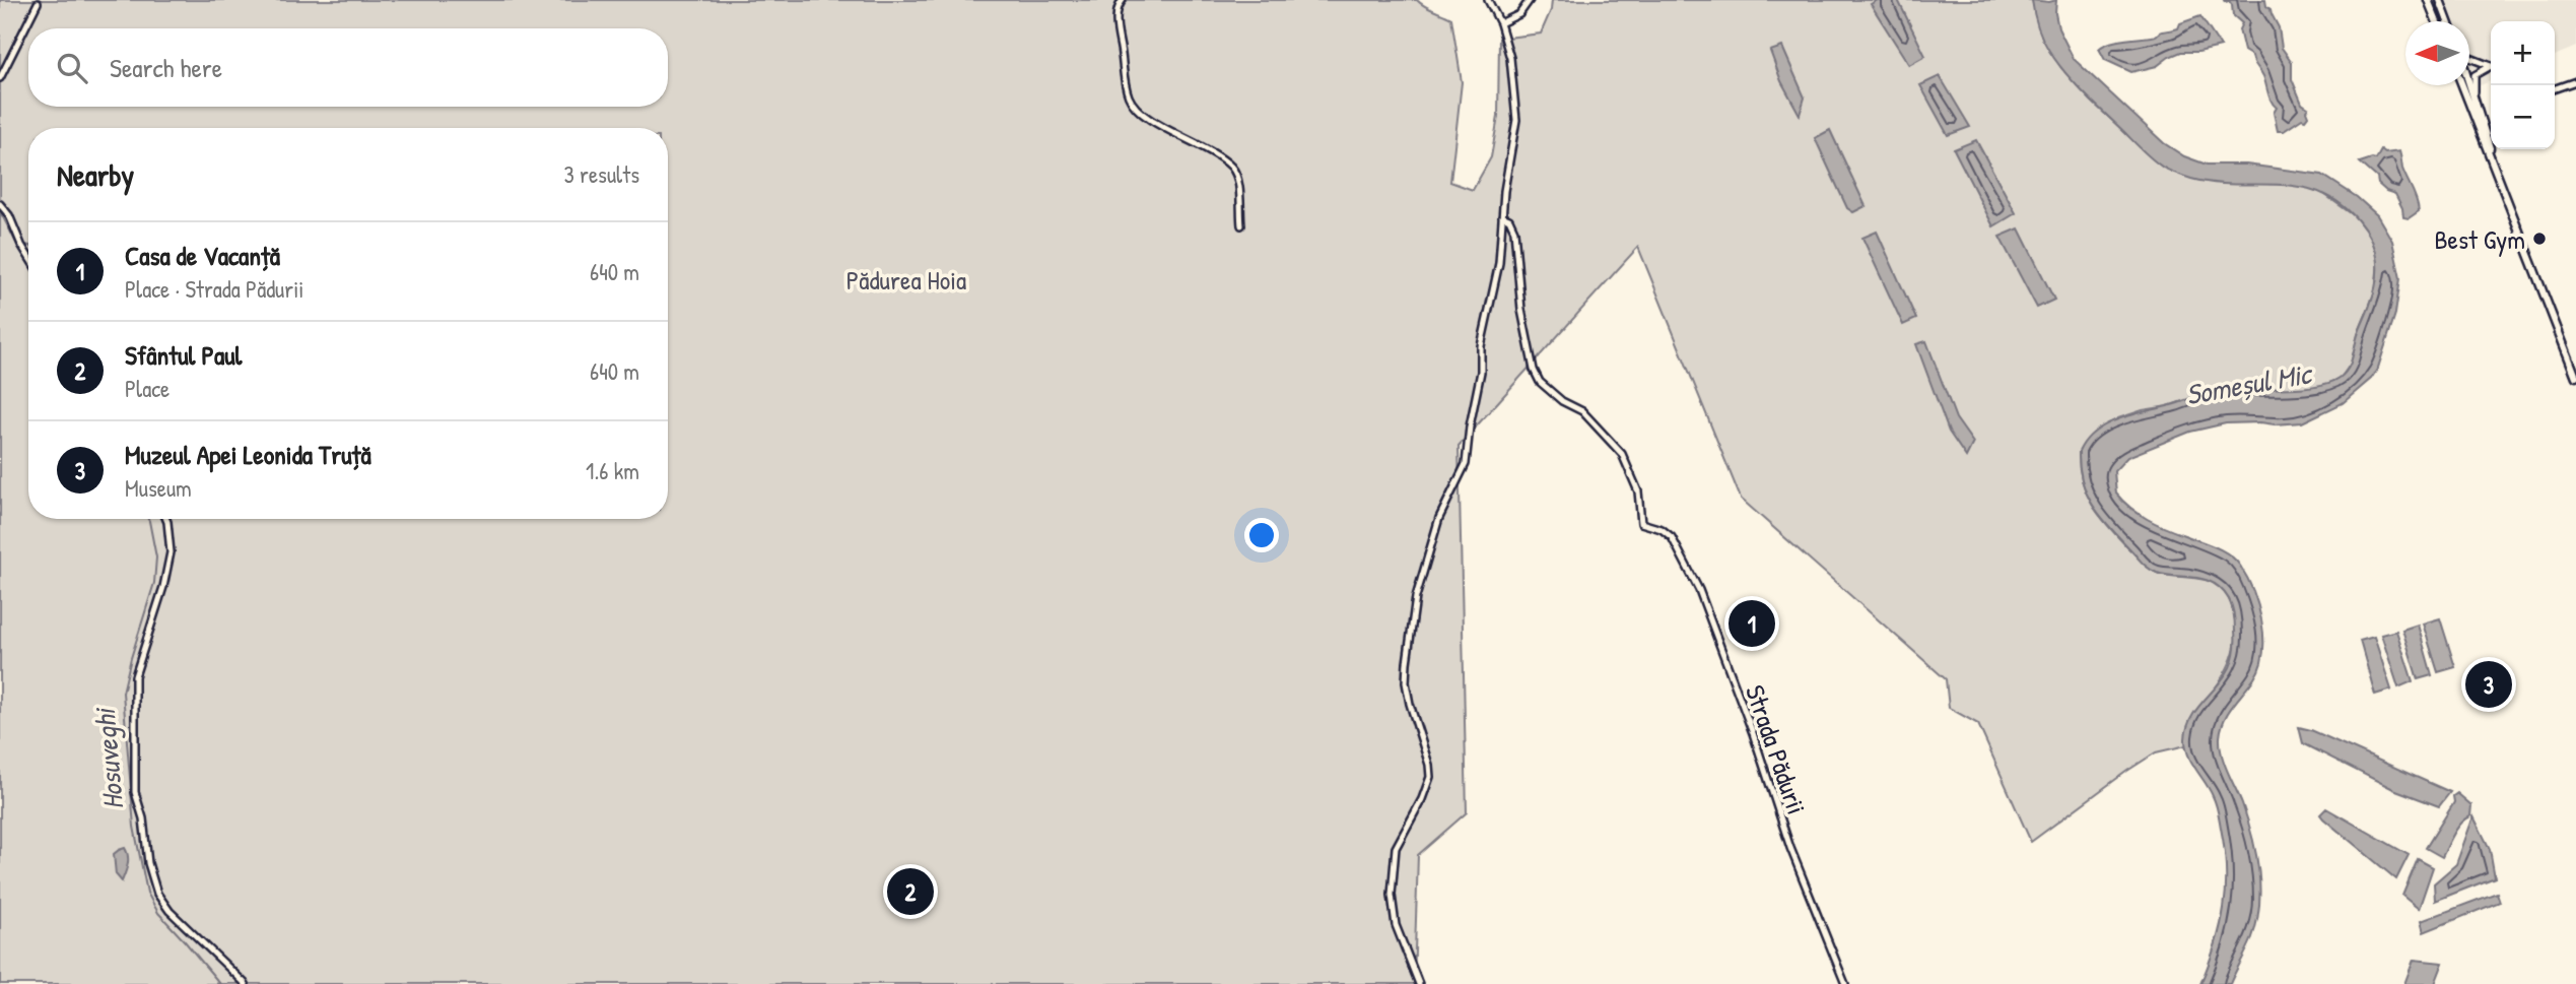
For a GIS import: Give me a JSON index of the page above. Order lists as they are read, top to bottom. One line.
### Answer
{"streets":{"street":["Strada Pădurii"]},"water":["Someșul Mic","Hosuveghi"],"parks":["Pădurea Hoia"],"places":["Best Gym"],"north":"left","page":{"map_buttons":["+","−"],"search":"Search here","heading":["Nearby","3 results"],"list":[{"mark":"1","name":"Casa de Vacanță","note":"Place · Strada Pădurii","value":"640 m"},{"mark":"2","name":"Sfântul Paul","note":"Place","value":"640 m"},{"mark":"3","name":"Muzeul Apei Leonida Truță","note":"Museum","value":"1.6 km"}],"pins":["1","3","2"]}}
